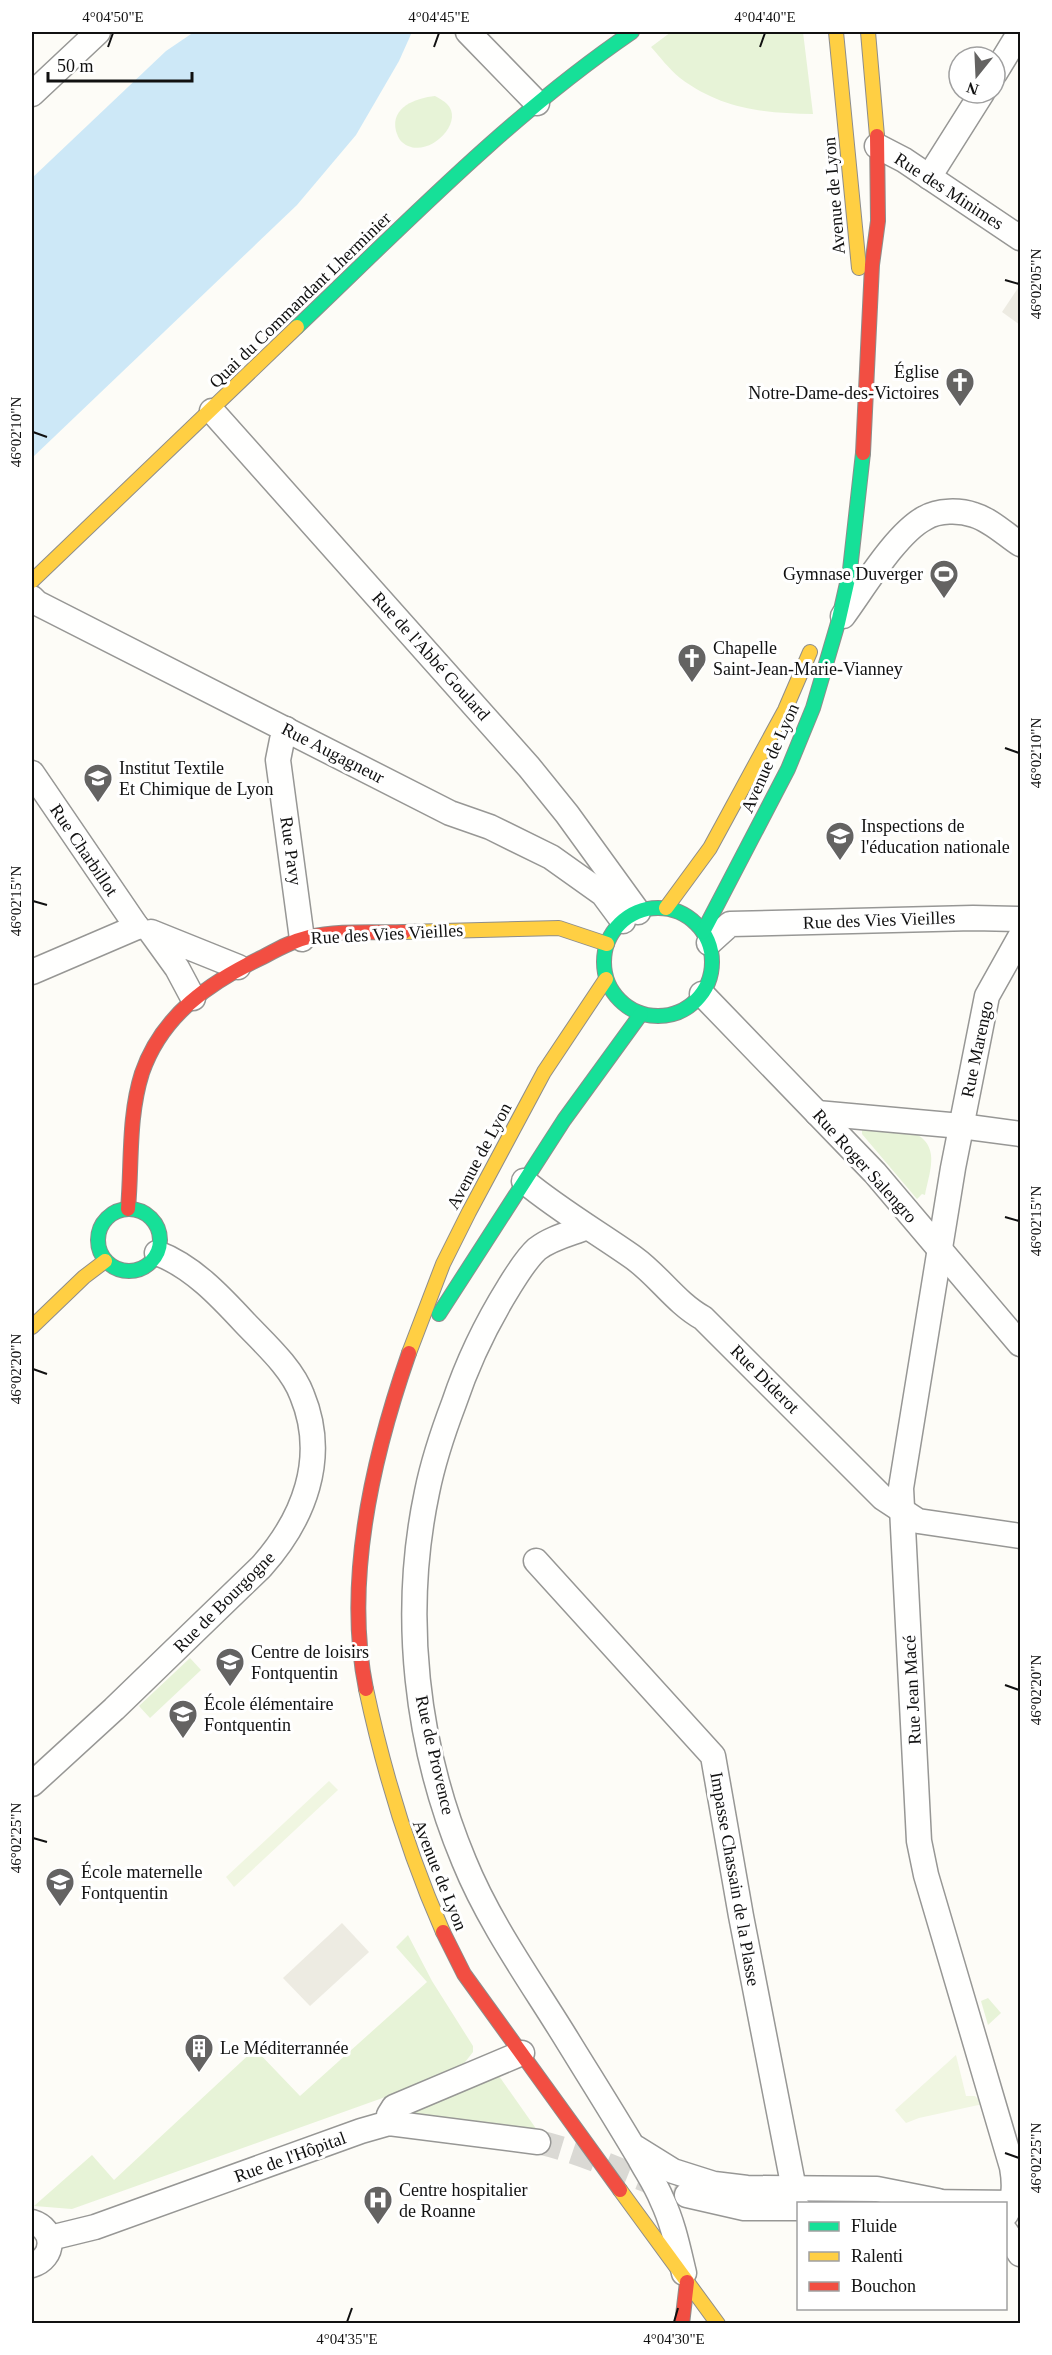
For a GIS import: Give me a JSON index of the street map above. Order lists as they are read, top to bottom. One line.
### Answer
{"streets":{"main road":["Avenue de Lyon","Quai du Commandant Lherminier","Rue des Vies Vieilles"],"street":["Rue des Minimes","Rue de l'Abbé Goulard","Rue Augagneur","Rue Charbillot","Rue Pavy","Rue Marengo","Rue Roger Salengro","Rue Diderot","Rue de Bourgogne","Rue Jean Macé","Rue de Provence","Impasse Chassain de la Plasse","Rue de l'Hôpital"]},"crossings":[["Rue des Minimes","Avenue de Lyon"],["Avenue de Lyon","Rue de l'Abbé Goulard"],["Avenue de Lyon","Rue Augagneur"],["Avenue de Lyon","Rue des Vies Vieilles"],["Avenue de Lyon","Rue Roger Salengro"],["Avenue de Lyon","Rue Diderot"],["Avenue de Lyon","Rue de Provence"],["Quai du Commandant Lherminier","Rue de l'Abbé Goulard"],["Rue de l'Abbé Goulard","Rue Augagneur"],["Rue de l'Abbé Goulard","Rue des Vies Vieilles"],["Rue de l'Abbé Goulard","Rue Roger Salengro"],["Rue Augagneur","Rue Pavy"],["Rue Augagneur","Rue des Vies Vieilles"],["Rue Augagneur","Rue Roger Salengro"],["Rue Charbillot","Rue des Vies Vieilles"],["Rue Pavy","Rue des Vies Vieilles"],["Rue des Vies Vieilles","Rue Roger Salengro"],["Rue des Vies Vieilles","Rue de Bourgogne"],["Rue Marengo","Rue Jean Macé"],["Rue Roger Salengro","Rue Jean Macé"],["Rue Diderot","Rue Jean Macé"],["Rue Diderot","Rue de Provence"]],"places":{"church":["Église Notre-Dame-des-Victoires","Chapelle Saint-Jean-Marie-Vianney"],"sports":["Gymnase Duverger"],"school or university":["Institut Textile Et Chimique de Lyon","Inspections de l'éducation nationale","Centre de loisirs Fontquentin","École élémentaire Fontquentin","École maternelle Fontquentin"],"building":["Le Méditerrannée"],"hospital":["Centre hospitalier de Roanne"]},"legend":["Fluide","Ralenti","Bouchon"],"scale_bar":"50 m","north":"bottom","coordinates":["4°04'50\"E","4°04'45\"E","4°04'40\"E","46°02'05\"N","46°02'10\"N","46°02'15\"N","46°02'20\"N","46°02'25\"N","4°04'35\"E","4°04'30\"E"]}
